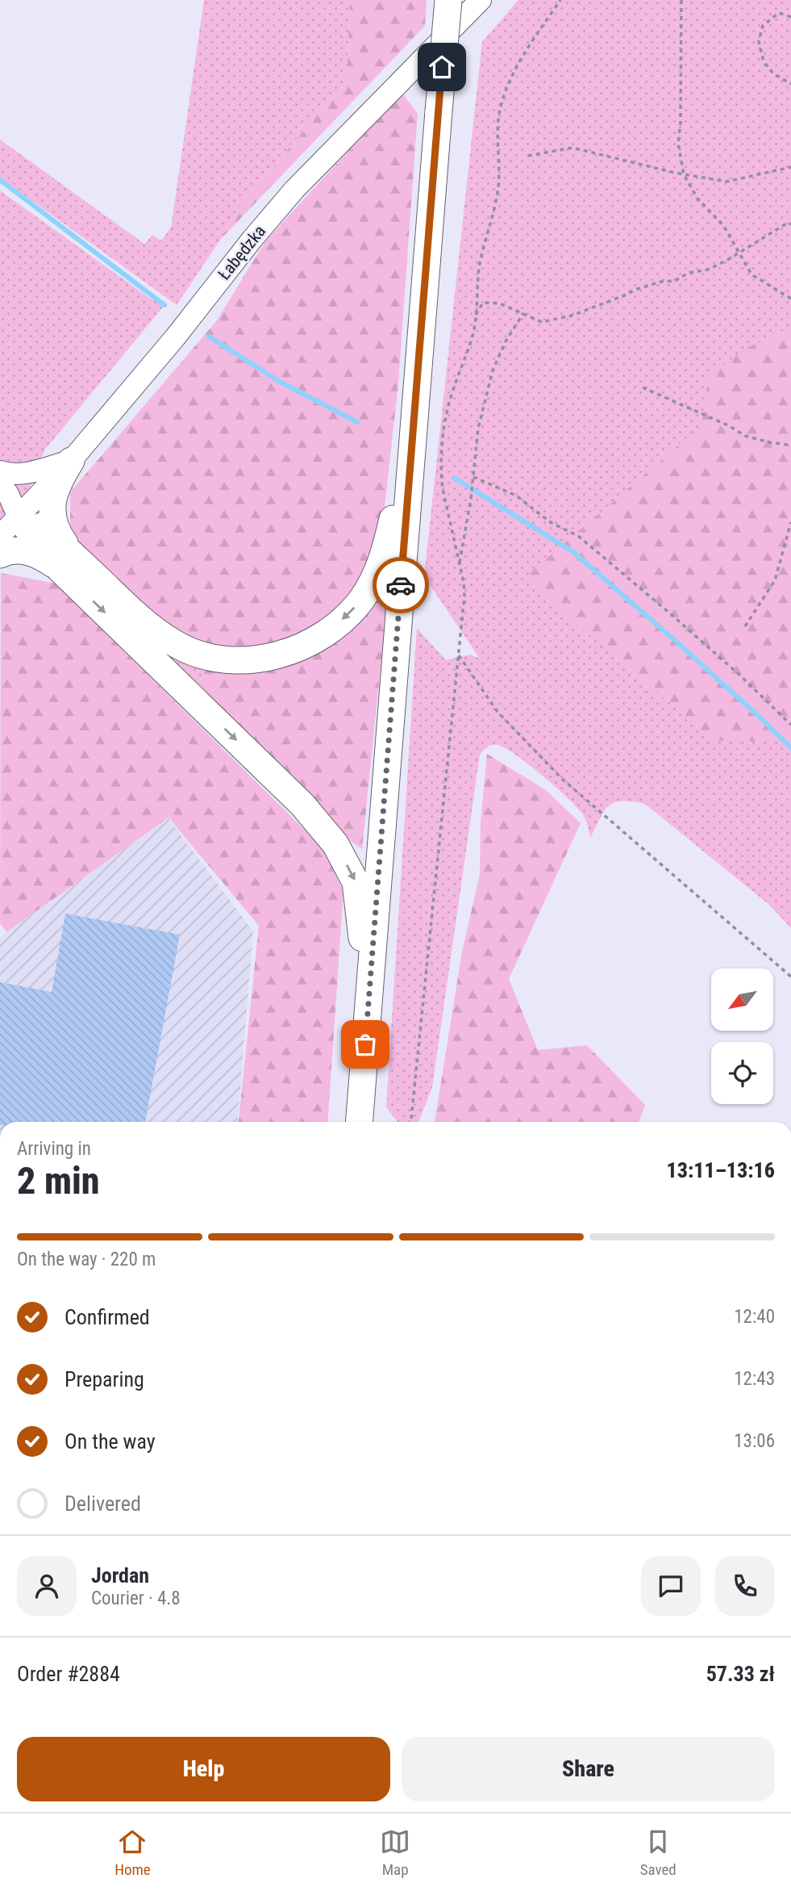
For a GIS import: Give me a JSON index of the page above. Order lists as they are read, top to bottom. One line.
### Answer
{"streets":{"street":["Łabędzka"]},"north":"bottom left","page":{"heading":["2 min","Arriving in","13:11–13:16"],"panel":["Jordan","Courier · 4.8","Order #2884","57.33 zł"],"bar":"On the way · 220 m","list":[["Confirmed","12:40"],["Preparing","12:43"],["On the way","13:06"],"Delivered"],"buttons":["Help","Share"],"tabs":["Home","Map","Saved"]}}
